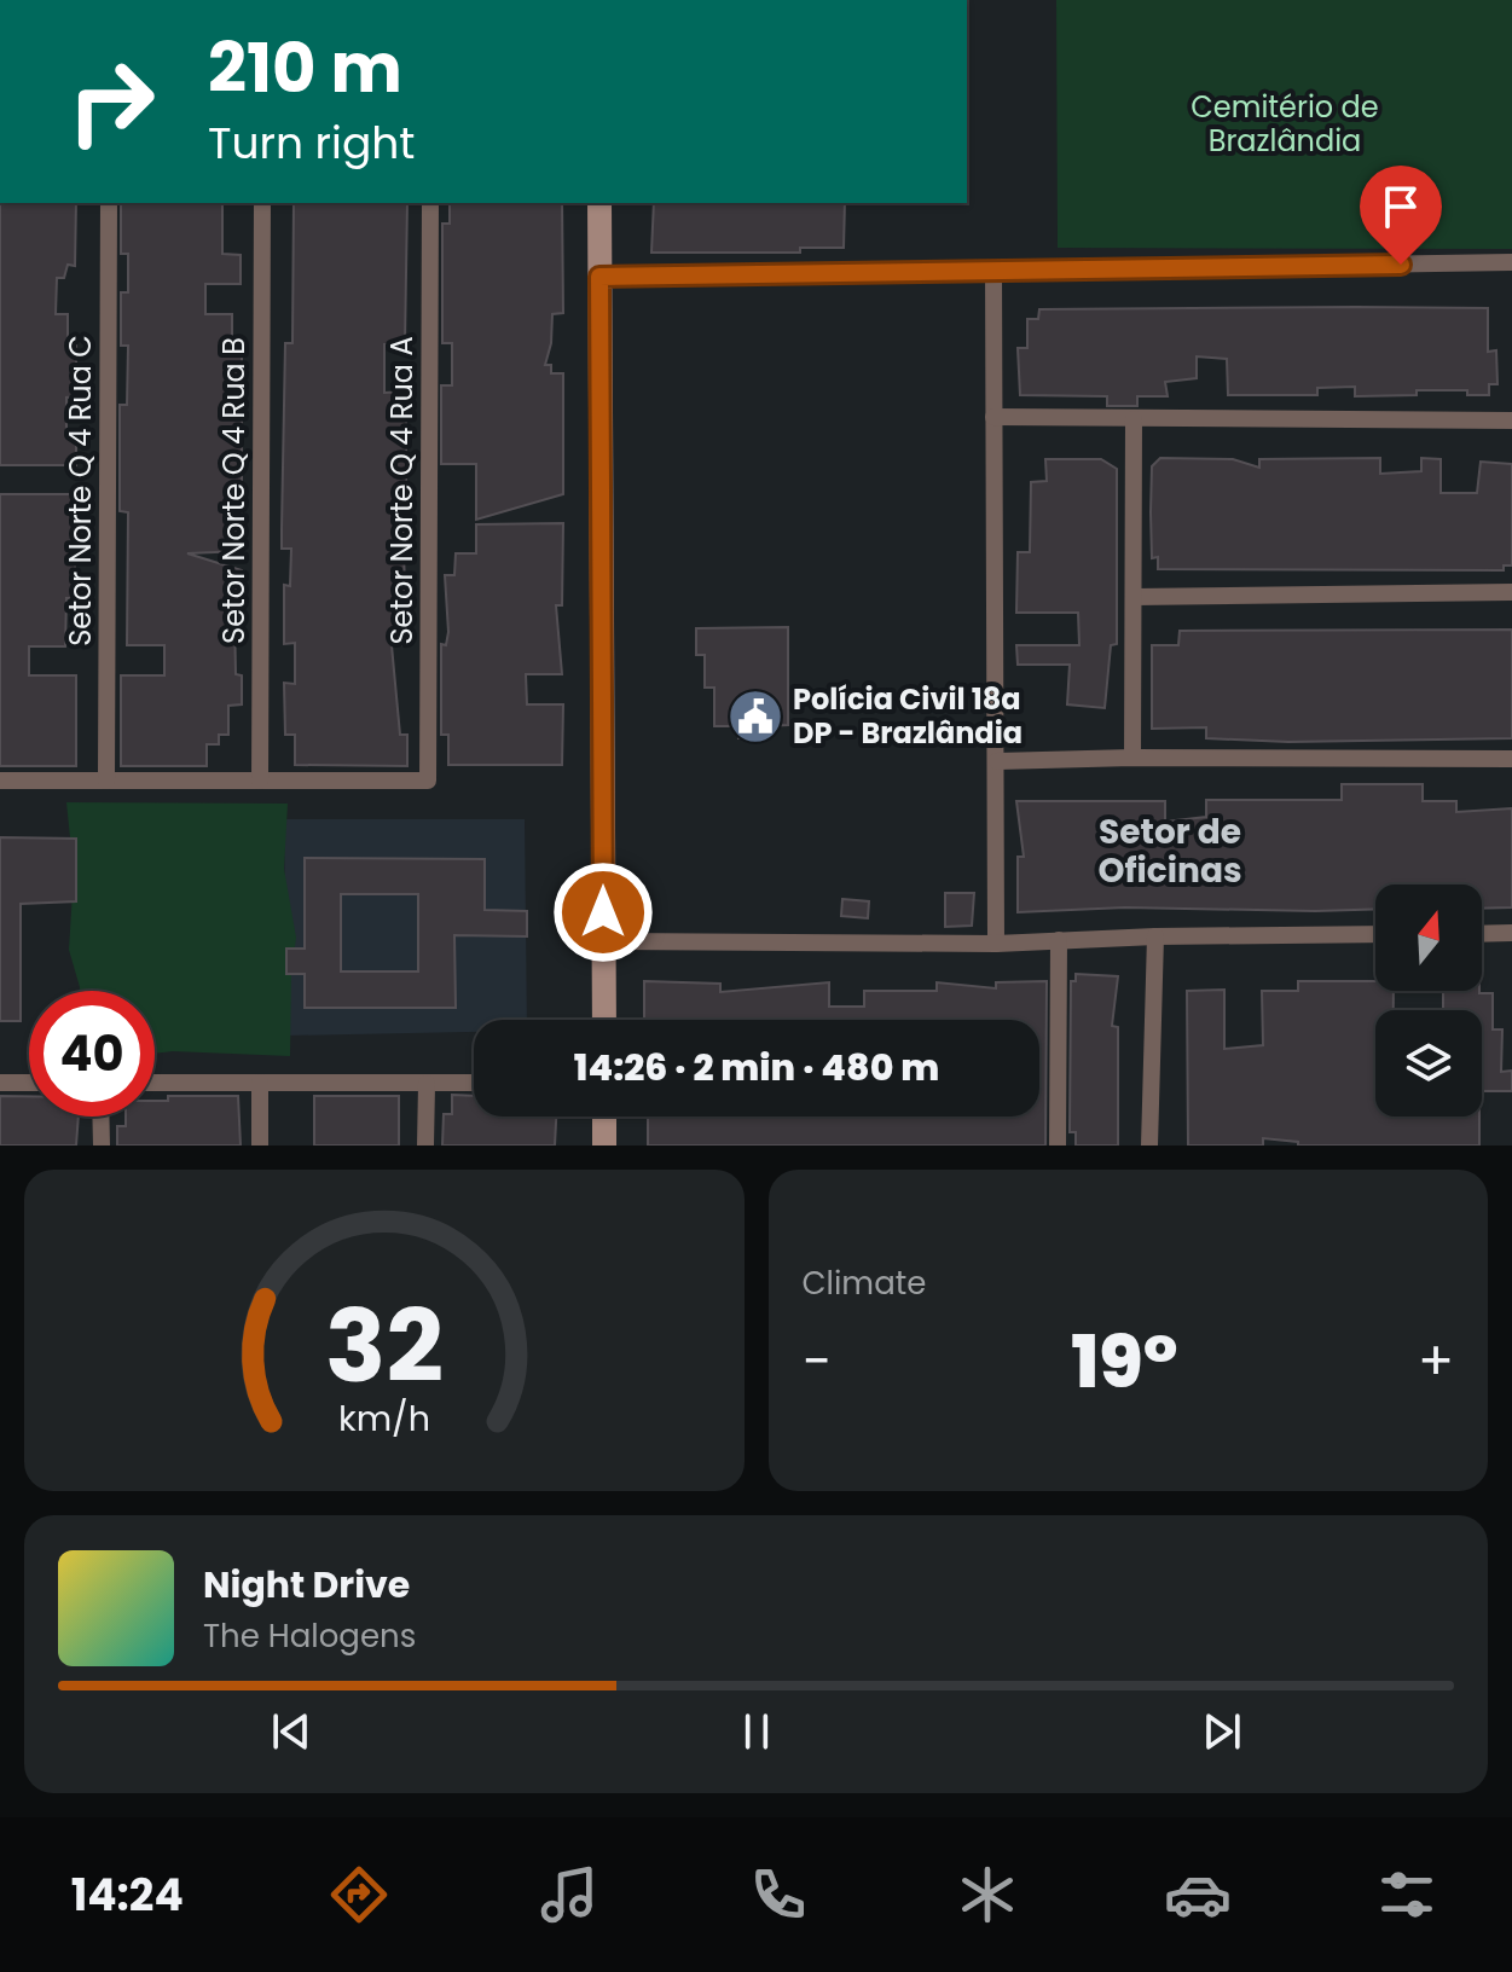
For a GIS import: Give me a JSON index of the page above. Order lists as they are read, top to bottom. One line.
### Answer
{"streets":{"street":["Setor Norte Q 4 Rua C","Setor Norte Q 4 Rua B","Setor Norte Q 4 Rua A"]},"crossings":[["Setor Norte Q 4 Rua B","Setor Norte Q 4 Rua A"]],"districts":["Setor de Oficinas"],"parks":["Cemitério de Brazlândia"],"places":{"public building":["Polícia Civil 18a DP - Brazlândia"]},"north":"top","page":{"turn":["210 m","Turn right"],"limit":"40","trip":"14:26 · 2 min · 480 m","tile":"Climate","heat":["−","19°","+"],"song":["Night Drive","The Halogens"],"tabs":"14:24","gauge":["32","km/h"]}}
